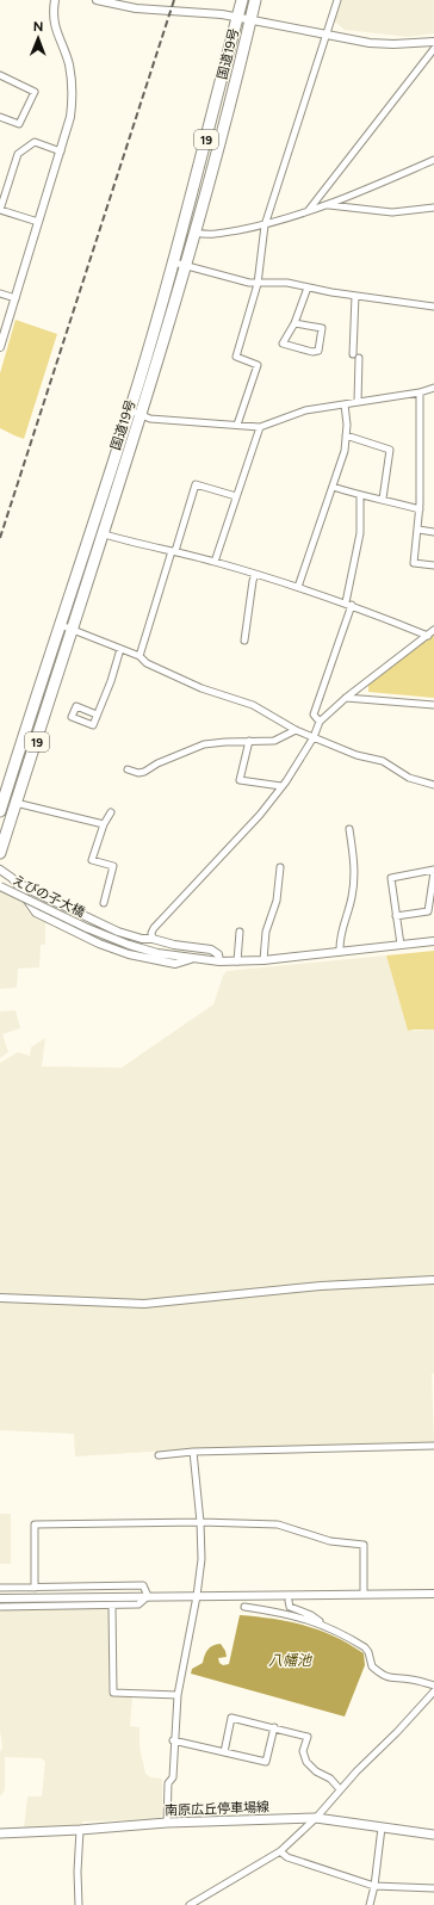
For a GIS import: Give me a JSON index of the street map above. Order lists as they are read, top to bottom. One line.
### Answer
{"streets":{"highway":["国道19号","19"],"main road":["南原広丘停車場線"],"street":["えびの子大橋"]},"water":["八幡池"],"north":"top"}
